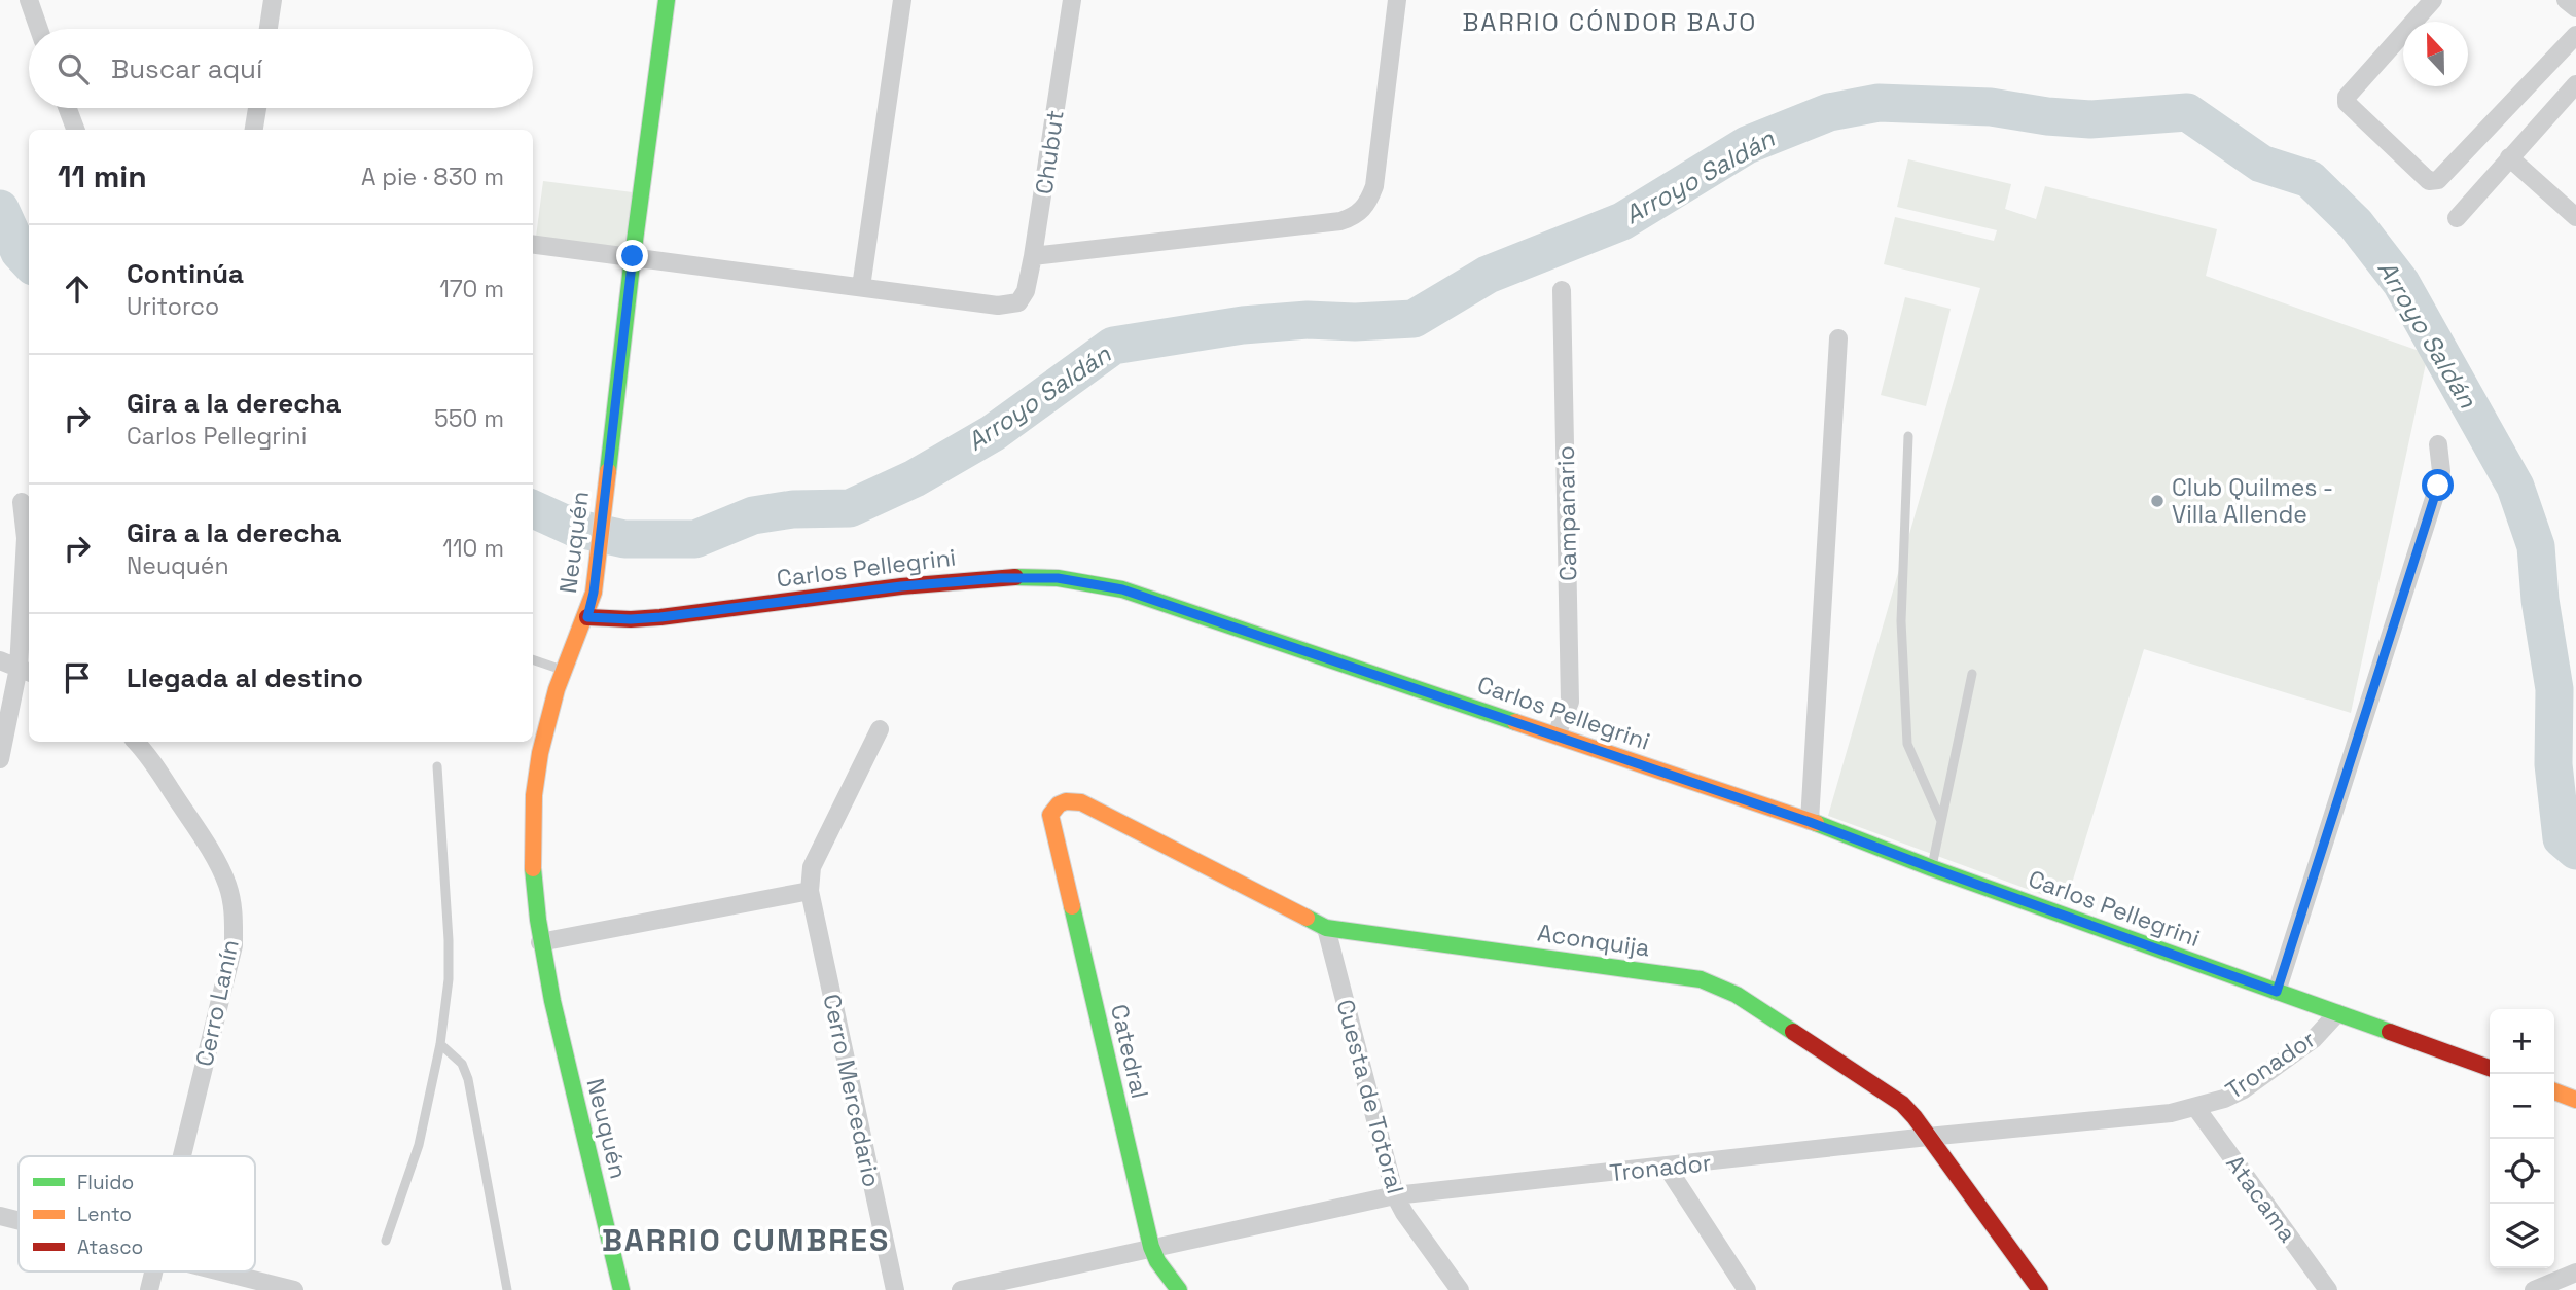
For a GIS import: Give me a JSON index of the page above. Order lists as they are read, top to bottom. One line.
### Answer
{"streets":{"main road":["Neuquén","Carlos Pellegrini","Aconquija","Catedral"],"street":["Chubut","Campanario","Cerro Lanín","Tronador","Cerro Mercedario","Cuesta de Totoral","Atacama"]},"crossings":[["Campanario","Carlos Pellegrini"],["Neuquén","Carlos Pellegrini"],["Carlos Pellegrini","Tronador"],["Aconquija","Catedral"],["Aconquija","Tronador"],["Aconquija","Cuesta de Totoral"],["Catedral","Tronador"],["Tronador","Cuesta de Totoral"],["Tronador","Atacama"]],"districts":["BARRIO CÓNDOR BAJO","BARRIO CUMBRES"],"water":["Arroyo Saldán"],"places":["Club Quilmes - Villa Allende"],"legend":["Fluido","Lento","Atasco"],"north":"top","page":{"search":"Buscar aquí","heading":["11 min","A pie · 830 m"],"list":[["Continúa","Uritorco","170 m"],["Gira a la derecha","Carlos Pellegrini","550 m"],["Gira a la derecha","Neuquén","110 m"],"Llegada al destino"],"map_buttons":["+","−"]}}
